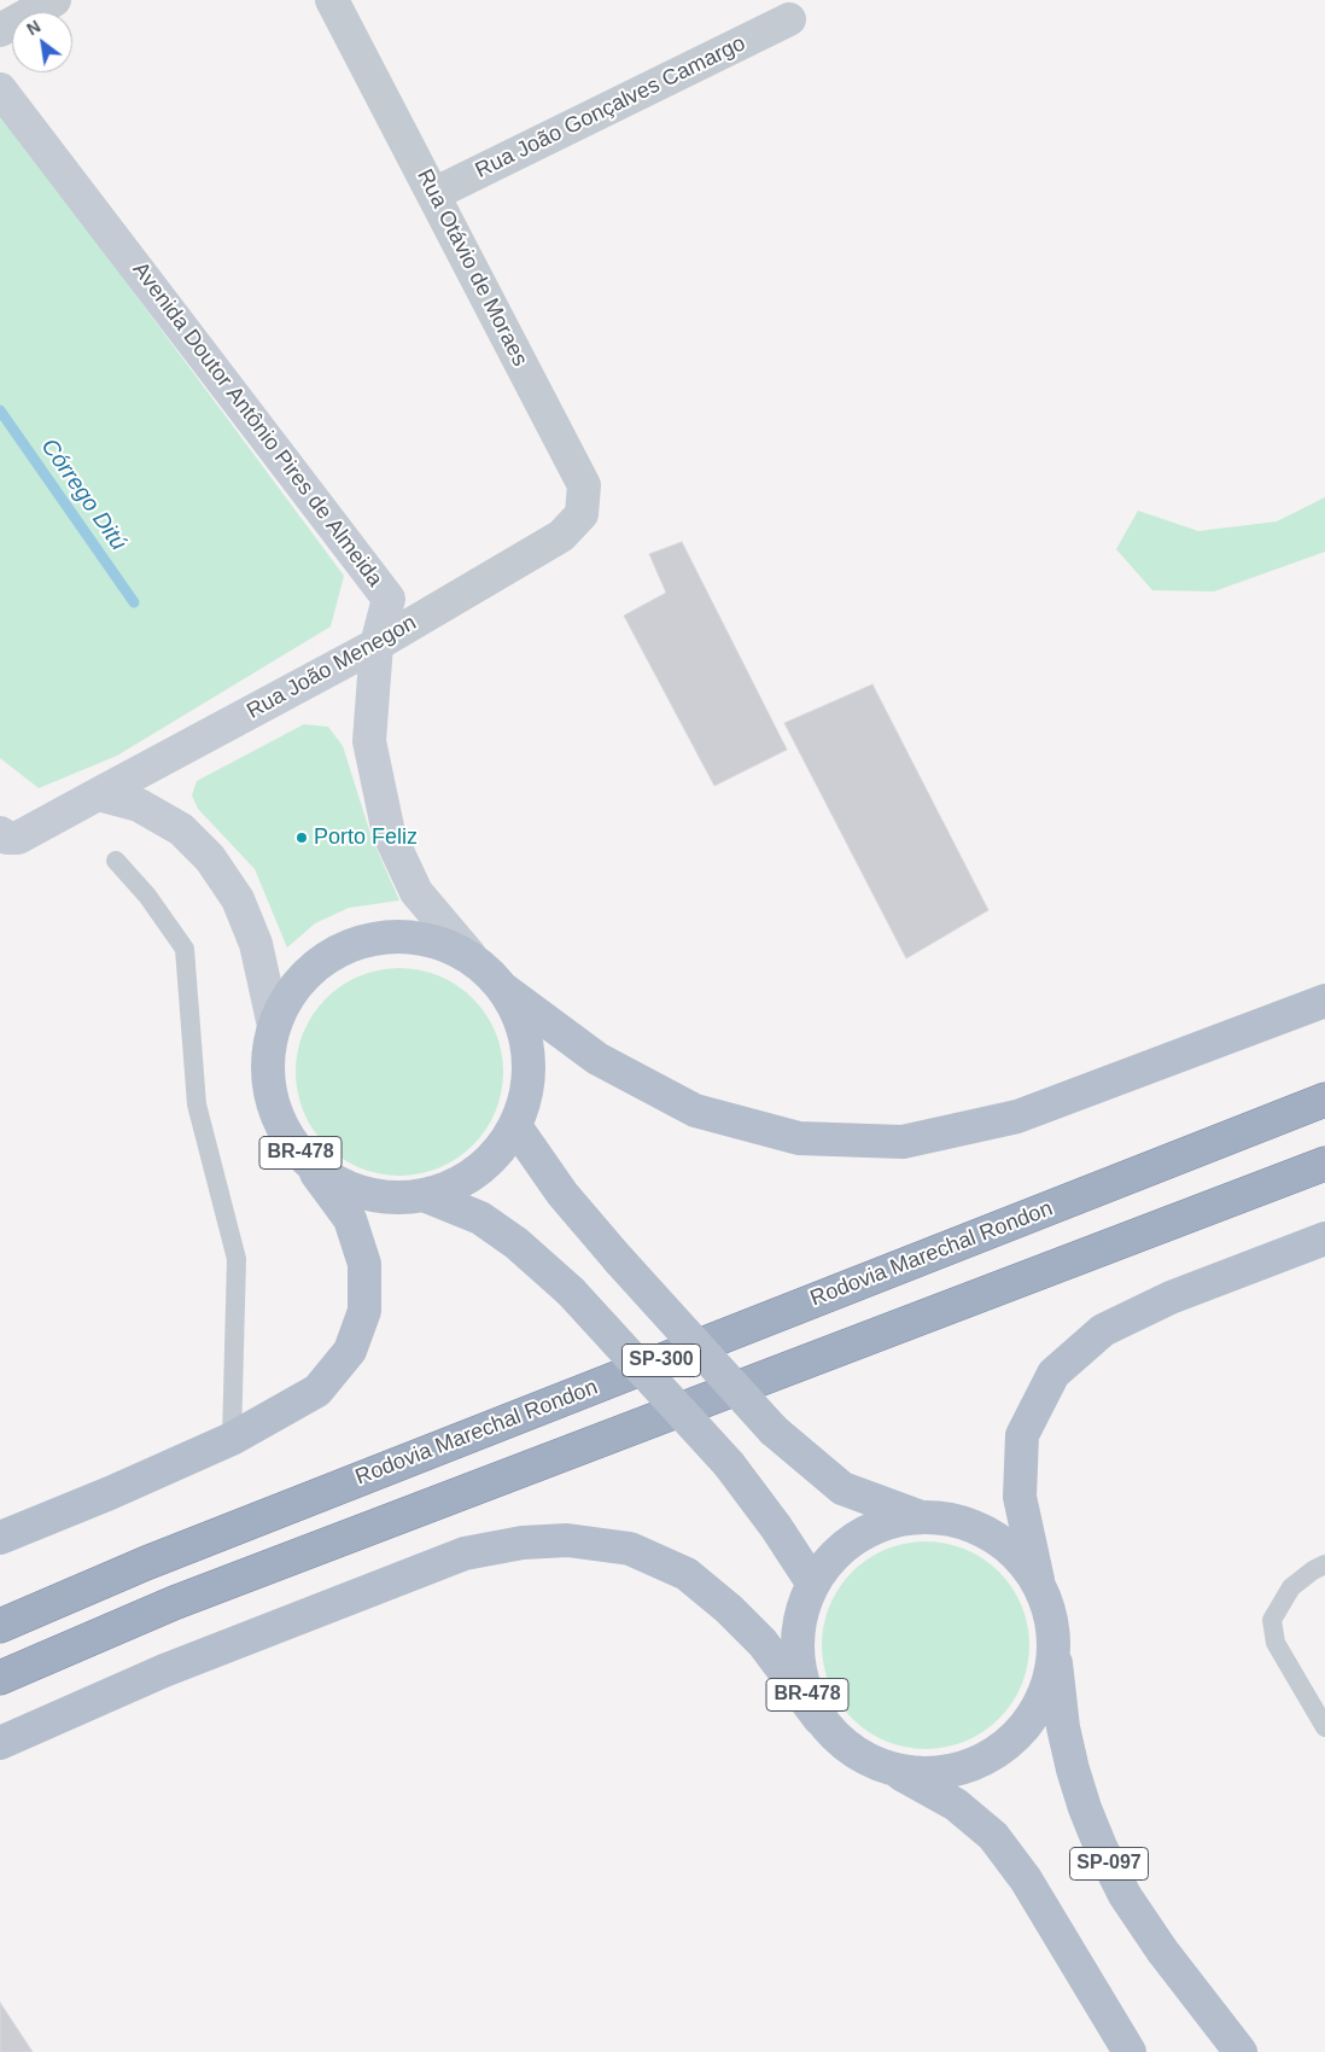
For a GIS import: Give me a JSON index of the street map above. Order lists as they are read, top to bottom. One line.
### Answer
{"streets":{"highway":["Rodovia Marechal Rondon","SP-300"],"main road":["Avenida Doutor Antônio Pires de Almeida","Rua João Menegon","BR-478","SP-097"],"street":["Rua João Gonçalves Camargo","Rua Otávio de Moraes"]},"crossings":[["Rua João Gonçalves Camargo","Rua Otávio de Moraes"],["Rua Otávio de Moraes","Rua João Menegon"],["Avenida Doutor Antônio Pires de Almeida","Rua João Menegon"],["Rua João Menegon","BR-478"]],"water":["Córrego Ditú"],"places":["Porto Feliz"],"north":"top left"}
